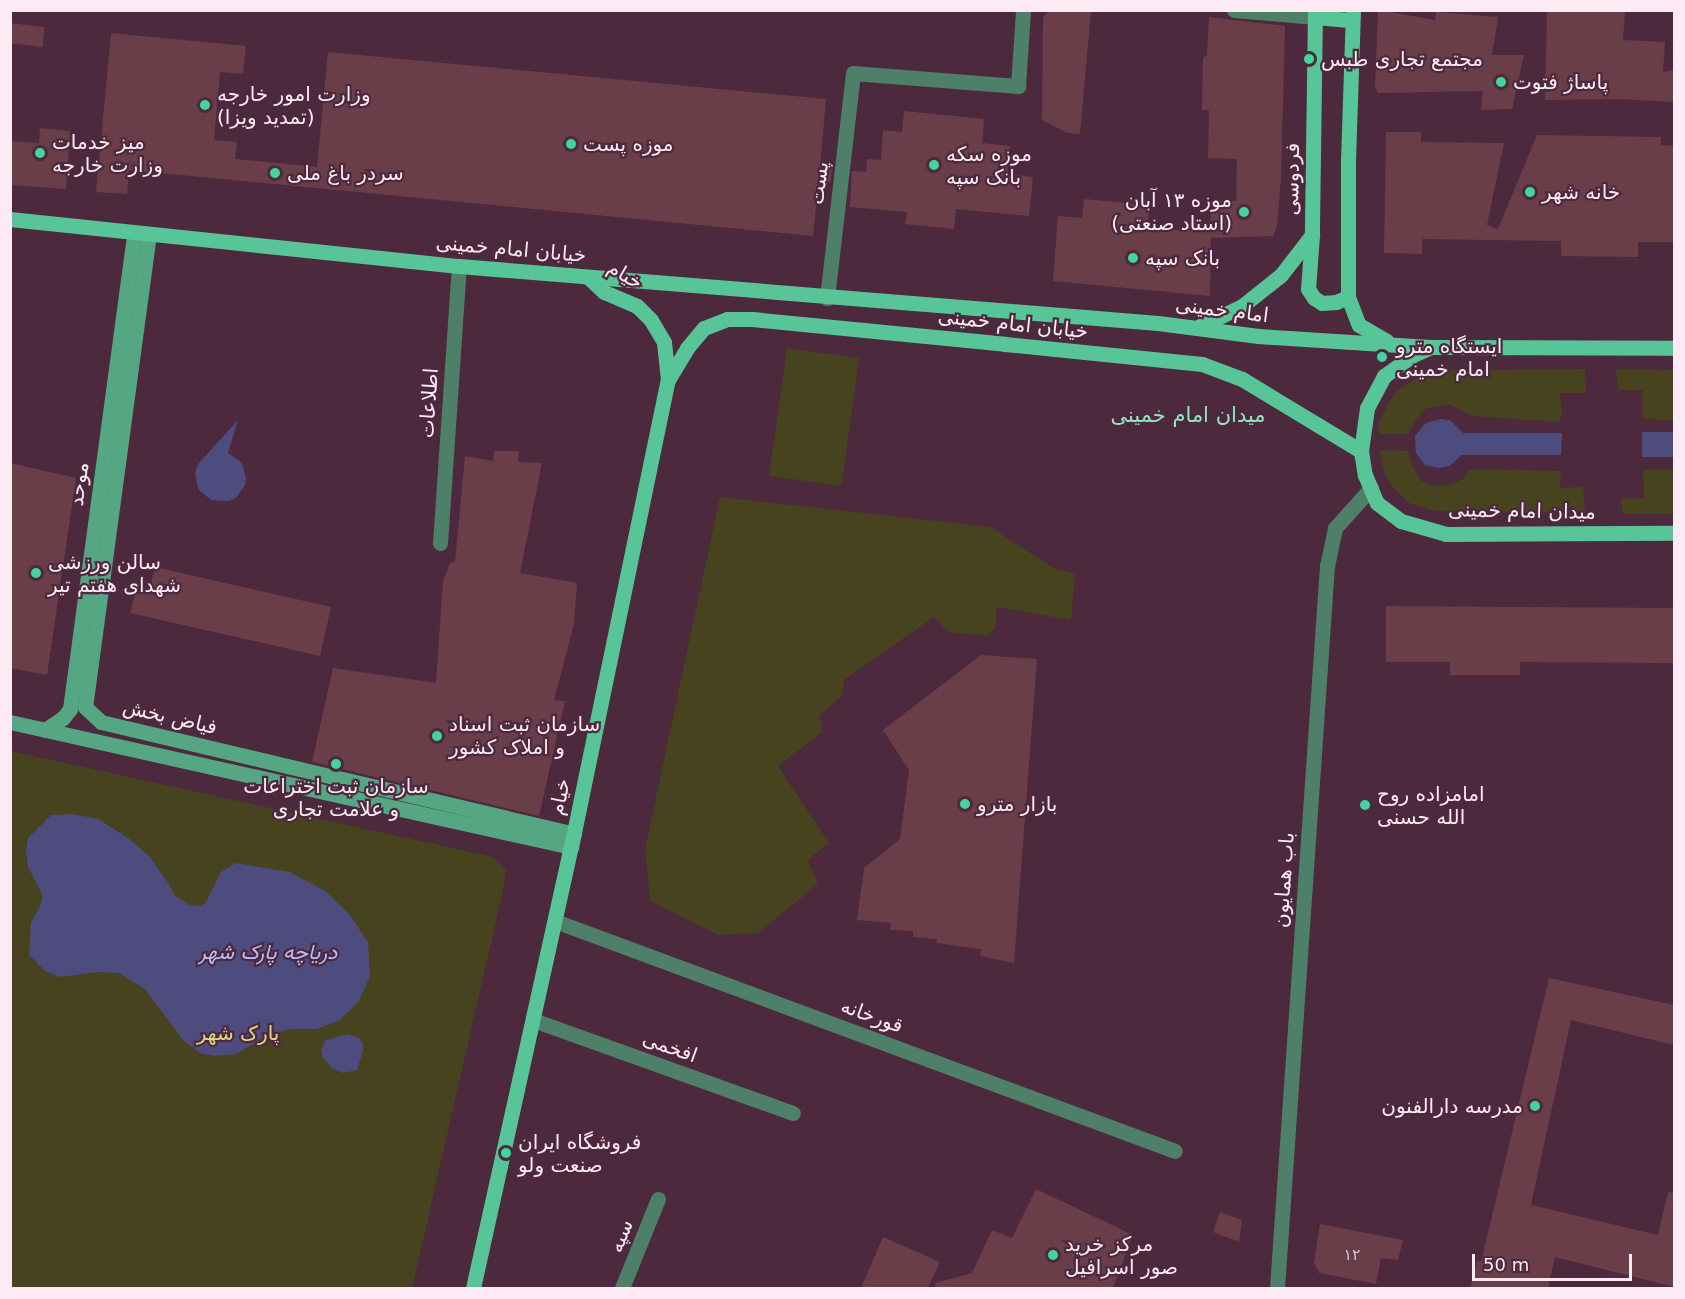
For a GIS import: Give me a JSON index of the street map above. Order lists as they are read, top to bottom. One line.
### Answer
{"streets":{"main road":["فردوسی","خیابان امام خمینی","خیام","امام خمینی","میدان امام خمینی"],"street":["پست","اطلاعات","موحد","فیاض بخش","باب همایون","قورخانه","افخمی","سپه"]},"crossings":[["فردوسی","امام خمینی"],["پست","خیابان امام خمینی"],["خیابان امام خمینی","خیام"],["خیابان امام خمینی","امام خمینی"],["خیابان امام خمینی","اطلاعات"],["خیابان امام خمینی","موحد"],["خیابان امام خمینی","میدان امام خمینی"],["خیابان امام خمینی","فیاض بخش"],["خیام","فیاض بخش"],["خیام","قورخانه"],["خیام","افخمی"],["امام خمینی","میدان امام خمینی"],["موحد","فیاض بخش"],["میدان امام خمینی","باب همایون"]],"districts":["میدان امام خمینی"],"water":["دریاچه پارک شهر"],"parks":["پارک شهر"],"places":["مجتمع تجاری طبس","پاساژ فتوت","وزارت امور خارجه (تمدید ویزا)","موزه پست","میز خدمات وزارت خارجه","موزه سکه بانک سپه","سردر باغ ملی","خانه شهر","موزه ۱۳ آبان (استاد صنعتی)","بانک سپه","ایستگاه مترو امام خمینی","سالن ورزشی شهدای هفتم تیر","سازمان ثبت اسناد و املاک کشور","سازمان ثبت اختراعات و علامت تجاری","بازار مترو","امامزاده روح الله حسنی","مدرسه دارالفنون","فروشگاه ایران صنعت ولو","مرکز خرید صور اسرافیل"],"house_numbers":["۱۲"],"scale_bar":"50 m"}
